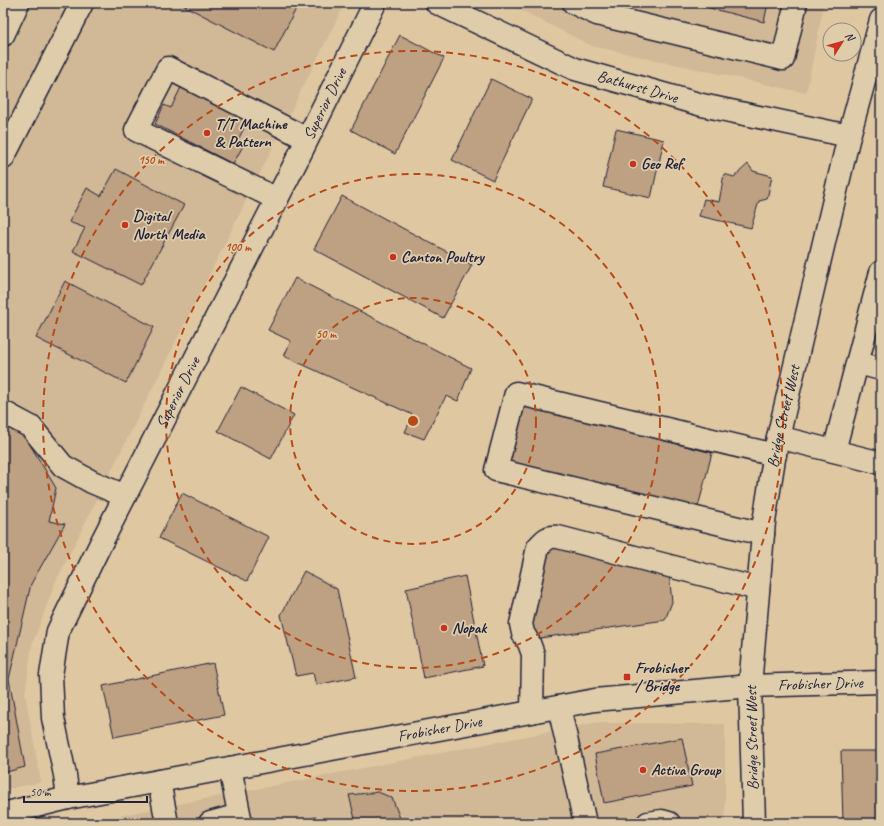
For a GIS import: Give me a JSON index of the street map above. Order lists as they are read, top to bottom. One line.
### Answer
{"streets":{"street":["Bathurst Drive","Superior Drive","Bridge Street West","Frobisher Drive"]},"crossings":[["Bathurst Drive","Bridge Street West"],["Superior Drive","Frobisher Drive"],["Bridge Street West","Frobisher Drive"]],"places":{"other":["T/T Machine & Pattern","Geo Ref","Digital North Media","Canton Poultry","Nopak","Activa Group"],"transit":["Frobisher / Bridge"]},"scale_bar":"50 m","north":"top right","rings":["150 m","100 m","50 m"]}
